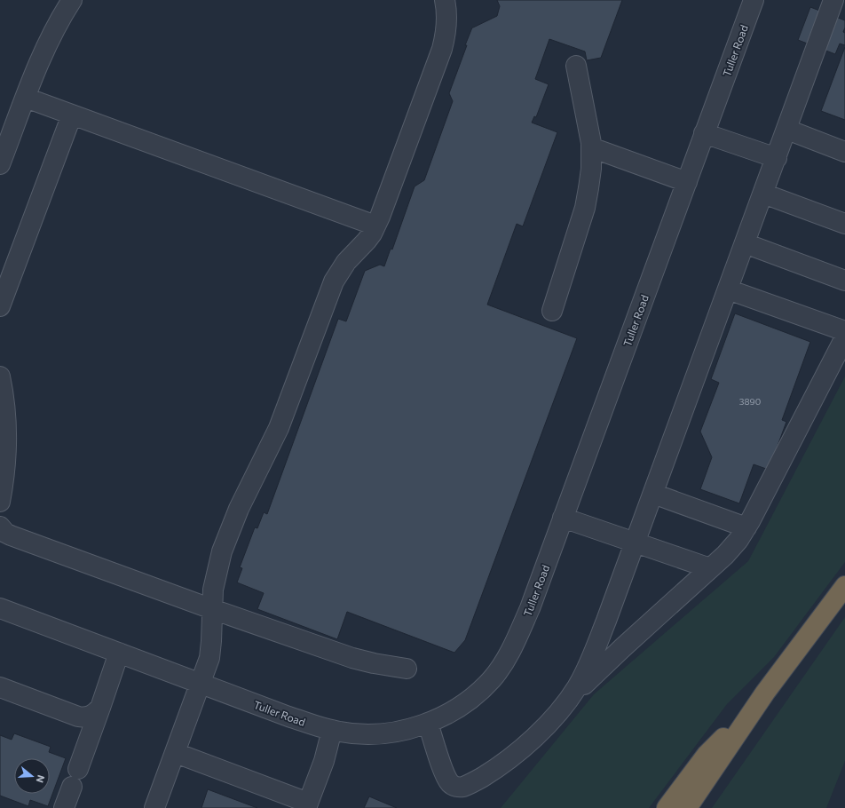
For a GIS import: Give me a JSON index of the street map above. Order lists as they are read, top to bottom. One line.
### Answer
{"streets":{"street":["Tuller Road"]},"house_numbers":["3890"],"north":"right"}
